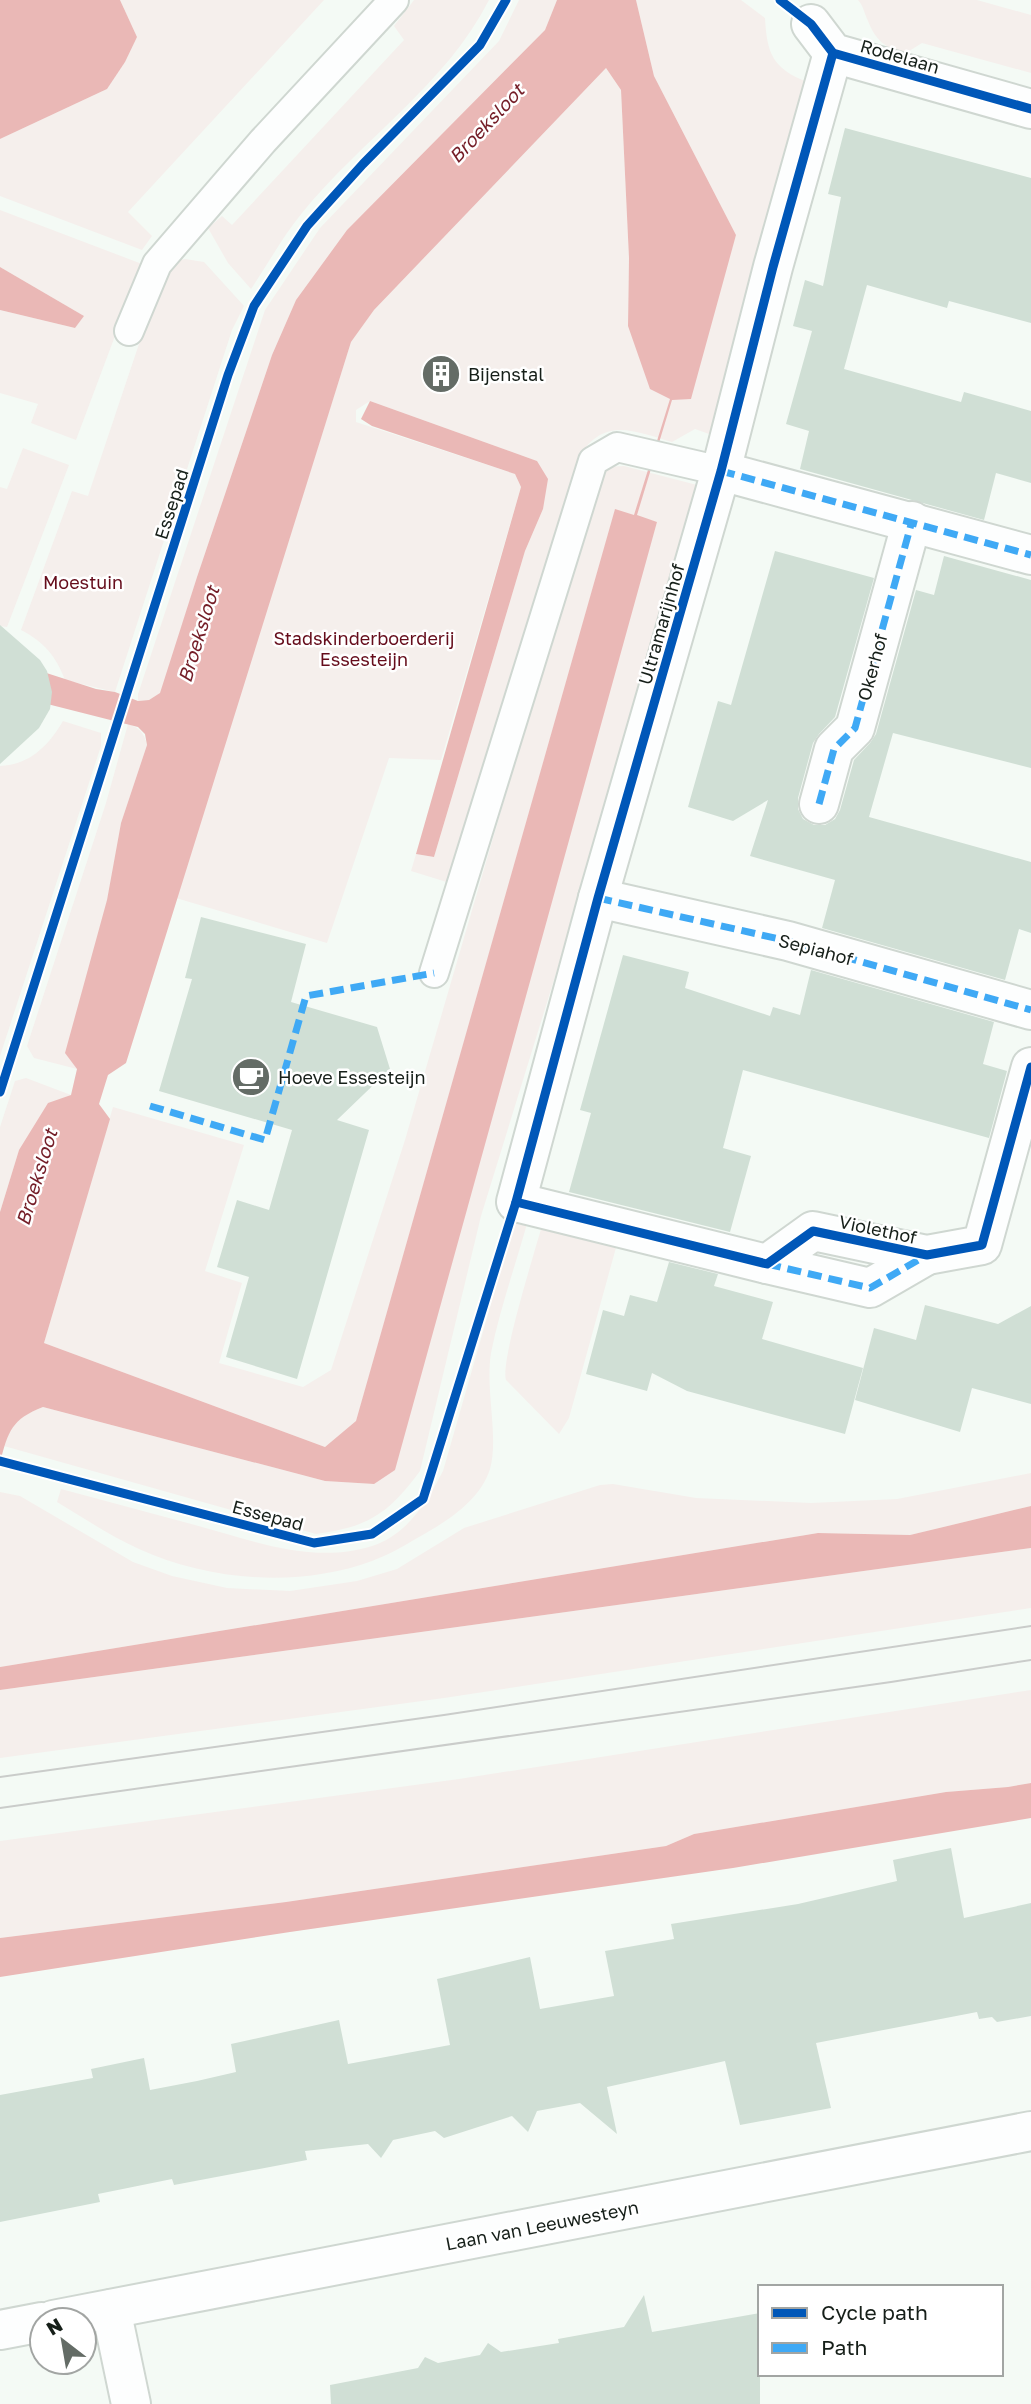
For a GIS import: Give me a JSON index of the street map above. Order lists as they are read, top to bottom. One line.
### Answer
{"streets":{"street":["Rodelaan","Ultramarijnhof","Okerhof","Sepiahof","Violethof","Laan van Leeuwesteyn"],"cycle path":["Essepad"]},"crossings":[["Rodelaan","Ultramarijnhof"],["Ultramarijnhof","Sepiahof"],["Ultramarijnhof","Violethof"]],"water":["Broeksloot"],"parks":["Moestuin","Stadskinderboerderij Essesteijn"],"places":{"building":["Bijenstal"],"cafe":["Hoeve Essesteijn"]},"legend":["Cycle path","Path"],"north":"top left"}
